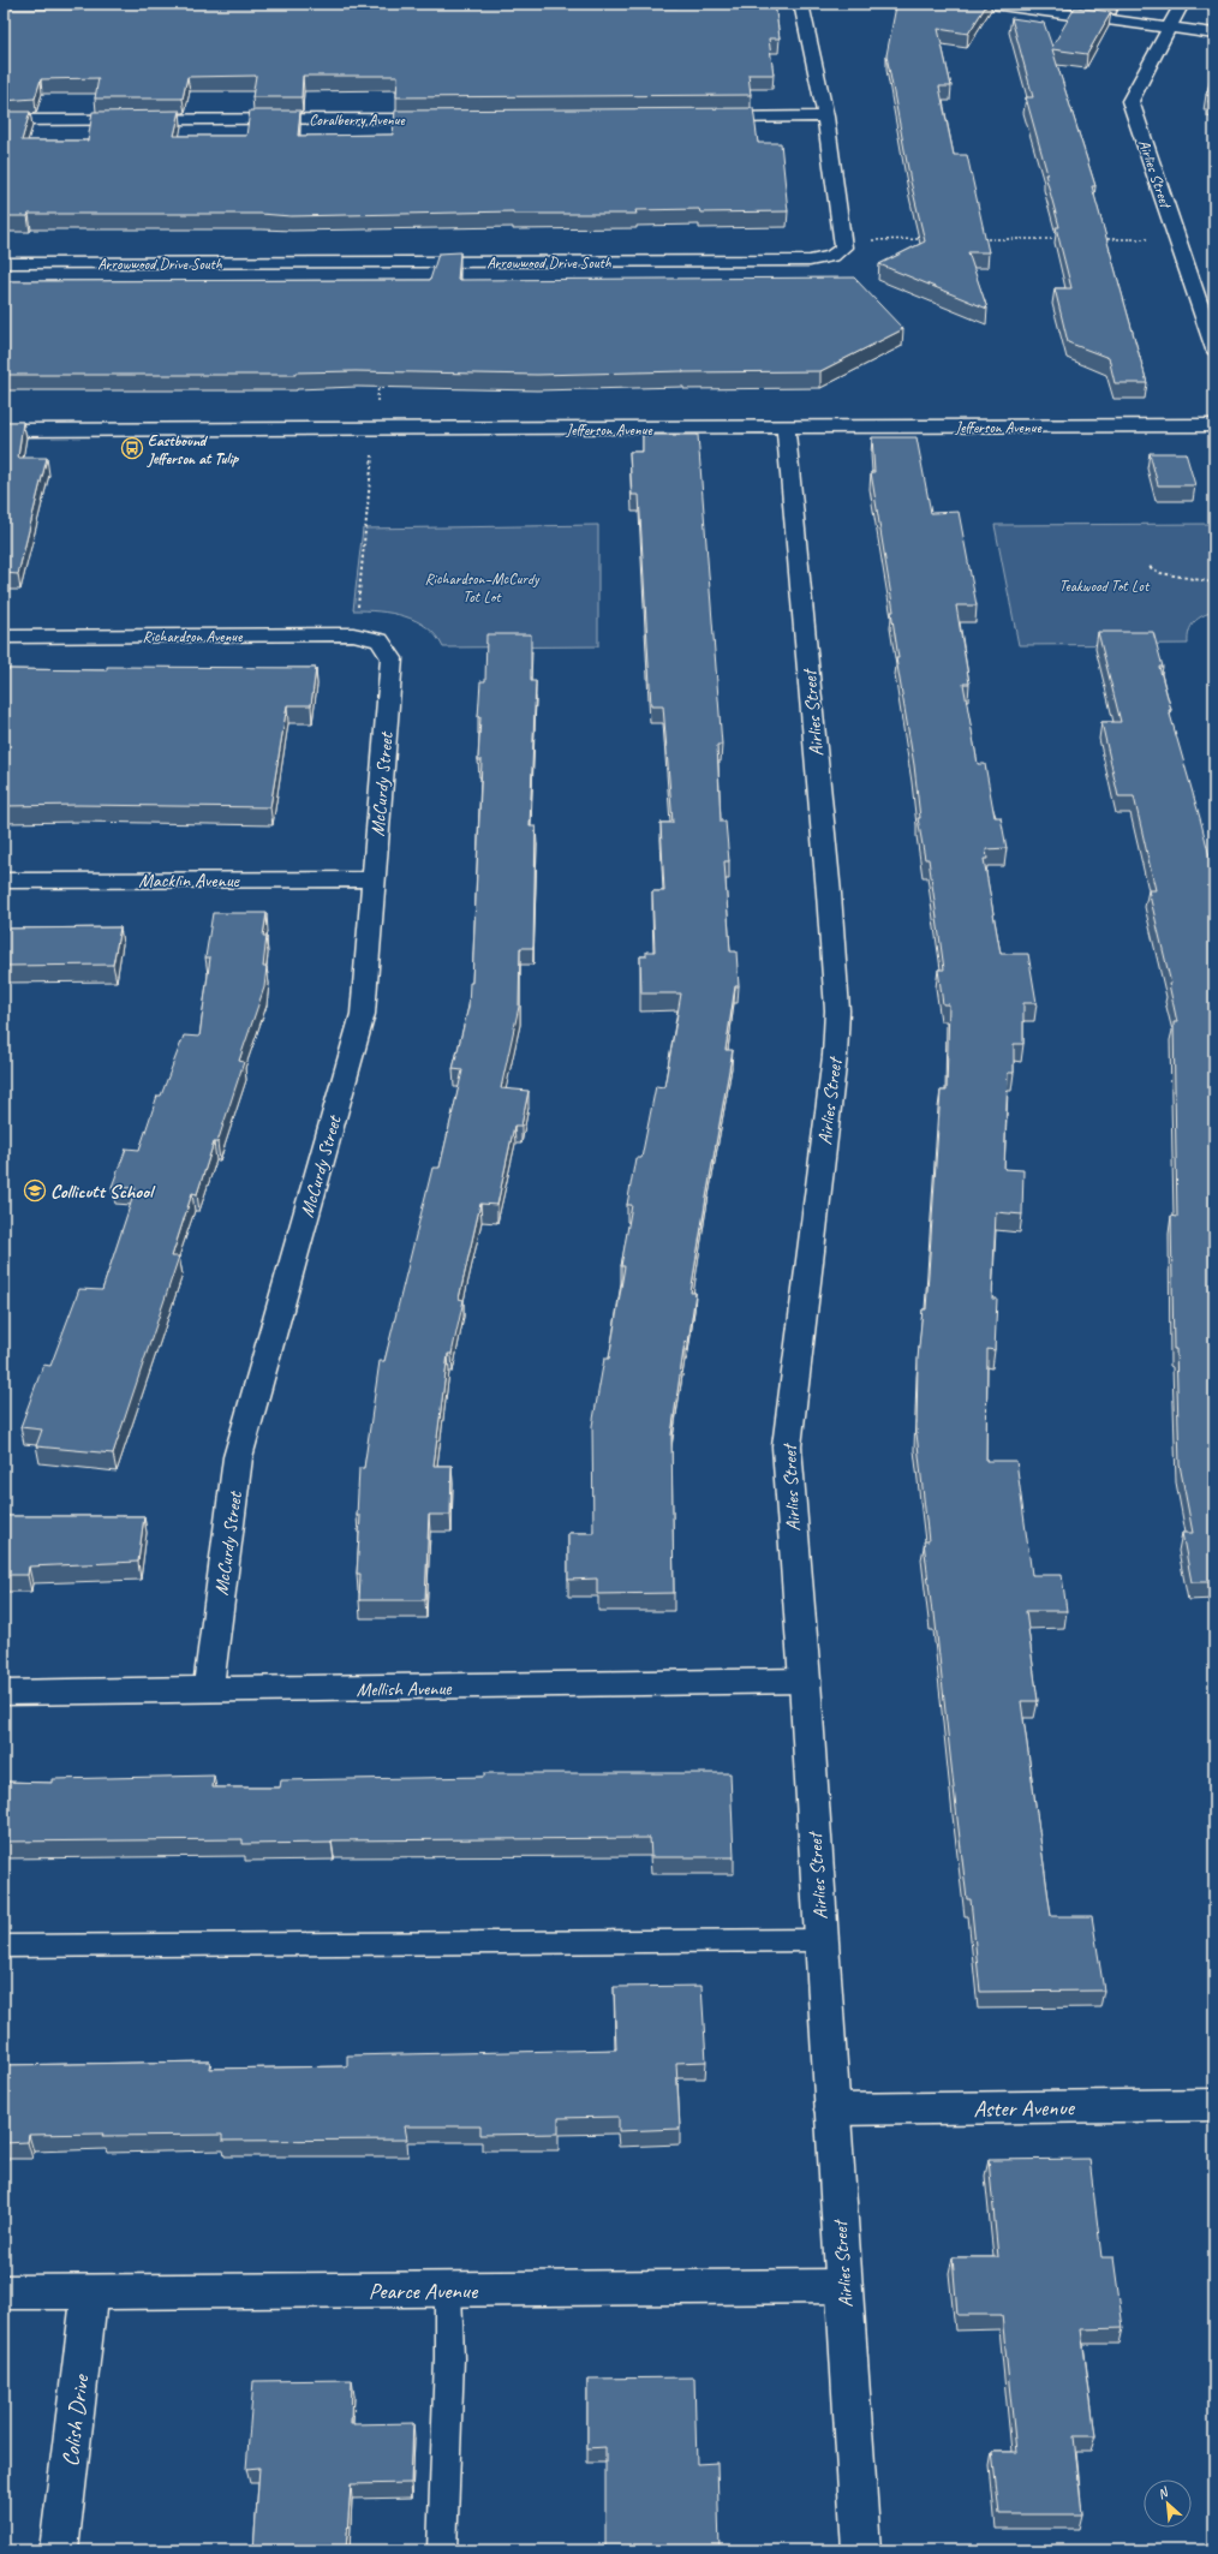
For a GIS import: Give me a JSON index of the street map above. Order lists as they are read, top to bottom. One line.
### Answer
{"streets":{"street":["Coralberry Avenue","Airlies Street","Arrowwood Drive South","Jefferson Avenue","Richardson Avenue","McCurdy Street","Macklin Avenue","Mellish Avenue","Aster Avenue","Pearce Avenue","Colish Drive"]},"crossings":[["Airlies Street","Jefferson Avenue"],["Airlies Street","Mellish Avenue"],["Airlies Street","Aster Avenue"],["Airlies Street","Pearce Avenue"],["Richardson Avenue","McCurdy Street"],["McCurdy Street","Macklin Avenue"],["McCurdy Street","Mellish Avenue"],["Pearce Avenue","Colish Drive"]],"parks":["Richardson–McCurdy Tot Lot","Teakwood Tot Lot"],"places":{"bus stop":["Eastbound Jefferson at Tulip"],"school or university":["Collicutt School"]},"north":"top left"}
